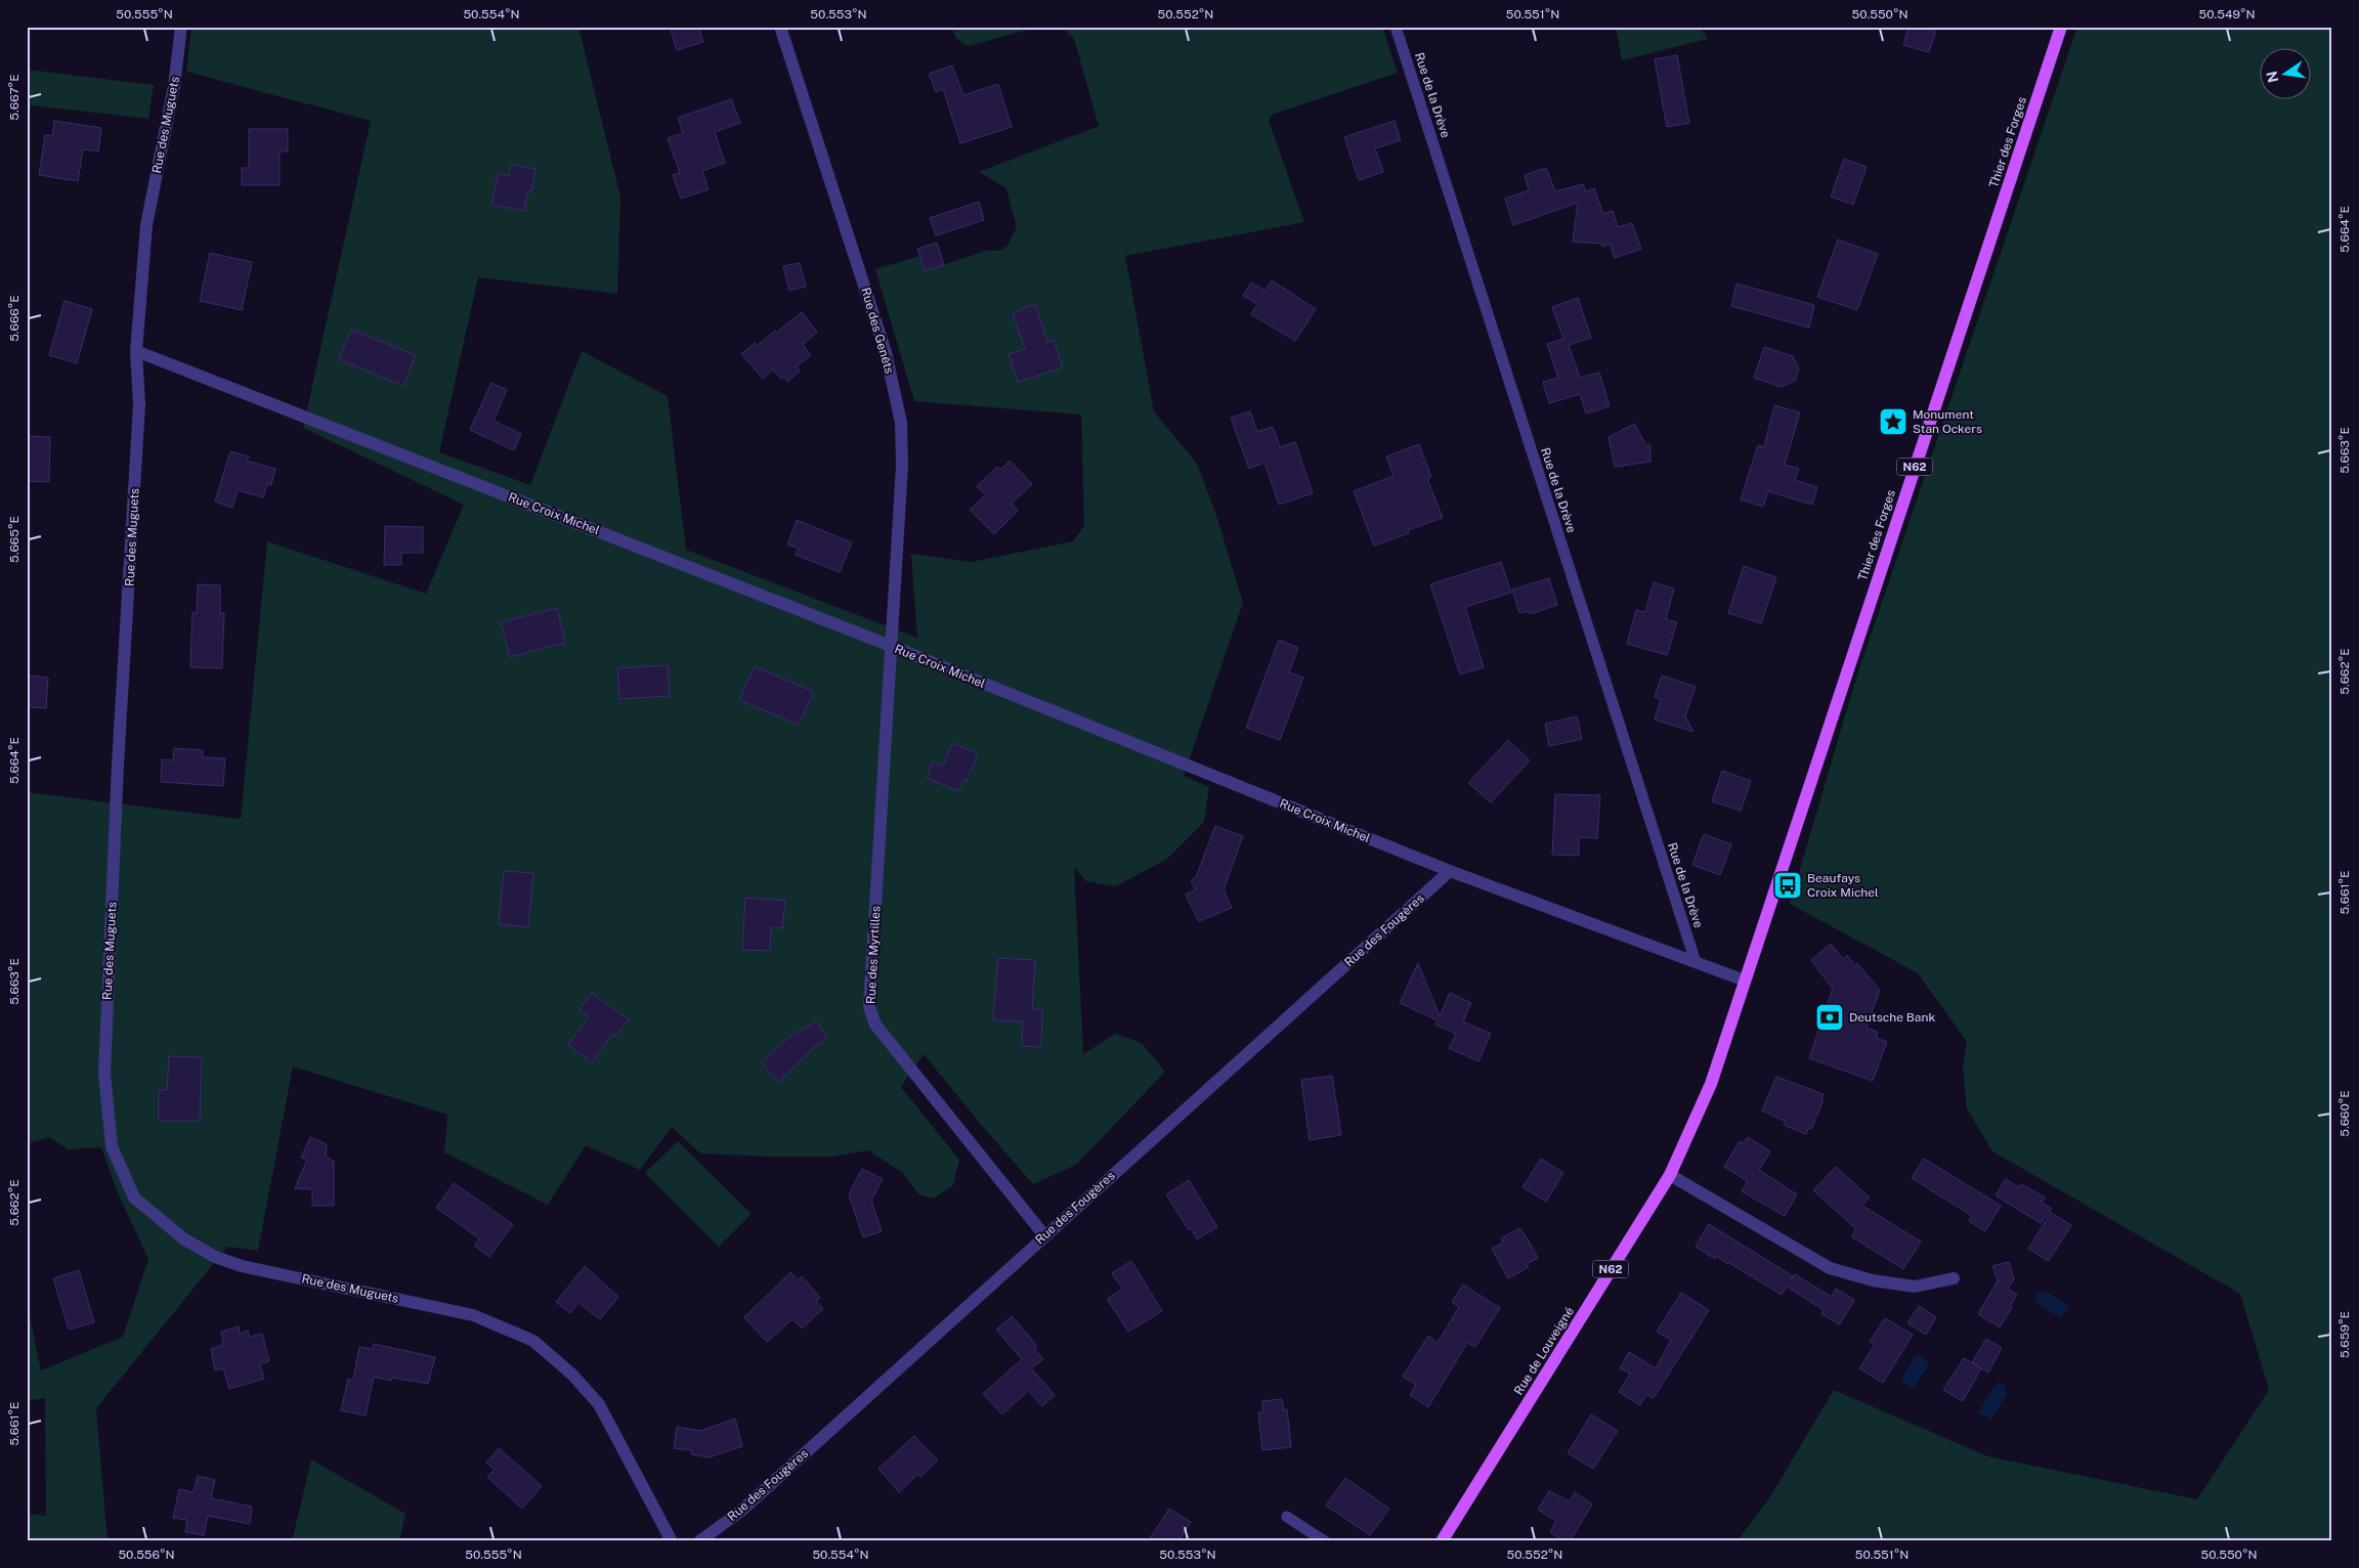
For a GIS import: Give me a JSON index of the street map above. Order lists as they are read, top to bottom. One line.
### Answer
{"streets":{"main road":["Thier des Forges","N62","Rue de Louveigné"],"street":["Rue des Muguets","Rue des Genêts","Rue Croix Michel","Rue des Fougères","Rue des Myrtilles"],"lane":["Rue de la Drève"]},"crossings":[["Rue de la Drève","Rue Croix Michel"],["Rue des Muguets","Rue Croix Michel"],["Thier des Forges","Rue Croix Michel"],["Thier des Forges","Rue de Louveigné"],["Rue des Genêts","Rue Croix Michel"],["Rue des Genêts","Rue des Myrtilles"],["Rue Croix Michel","Rue des Fougères"],["Rue Croix Michel","Rue des Myrtilles"],["Rue Croix Michel","Rue de Louveigné"],["Rue des Fougères","Rue des Myrtilles"]],"places":{"place":["Monument Stan Ockers"],"bus stop":["Beaufays Croix Michel"],"bank":["Deutsche Bank"]},"north":"left","coordinates":["50.555°N","50.554°N","50.553°N","50.552°N","50.551°N","50.550°N","50.549°N","5.667°E","5.664°E","5.666°E","5.663°E","5.665°E","5.662°E","5.661°E","5.660°E","5.659°E","50.556°N"]}
